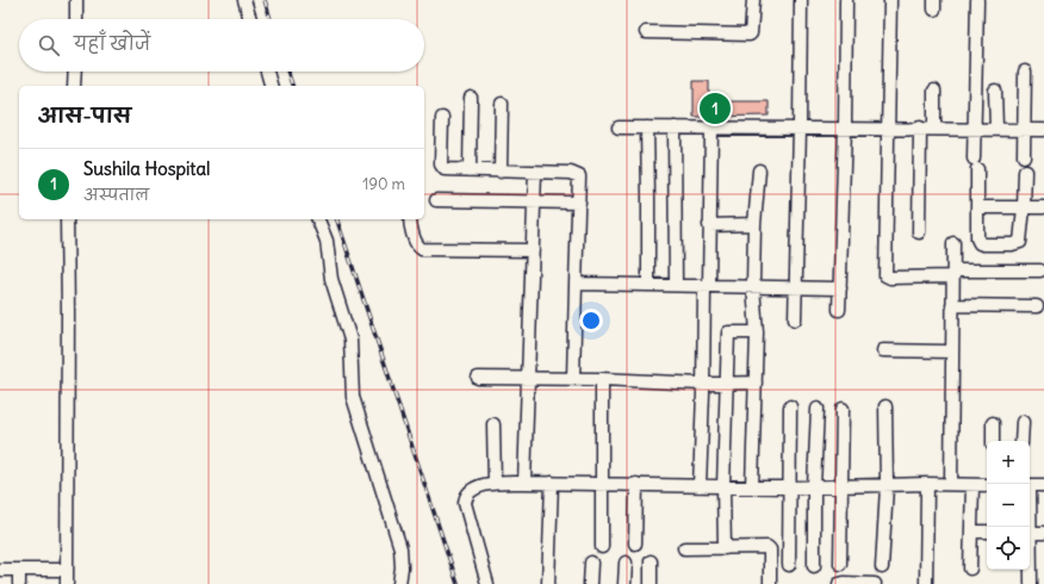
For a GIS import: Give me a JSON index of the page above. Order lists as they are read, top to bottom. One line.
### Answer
{"page":{"search":"यहाँ खोजें","heading":"आस-पास","pins":"1","list":[{"mark":"1","name":"Sushila Hospital","note":"अस्पताल","value":"190 m"}],"map_buttons":["+","−"]}}
